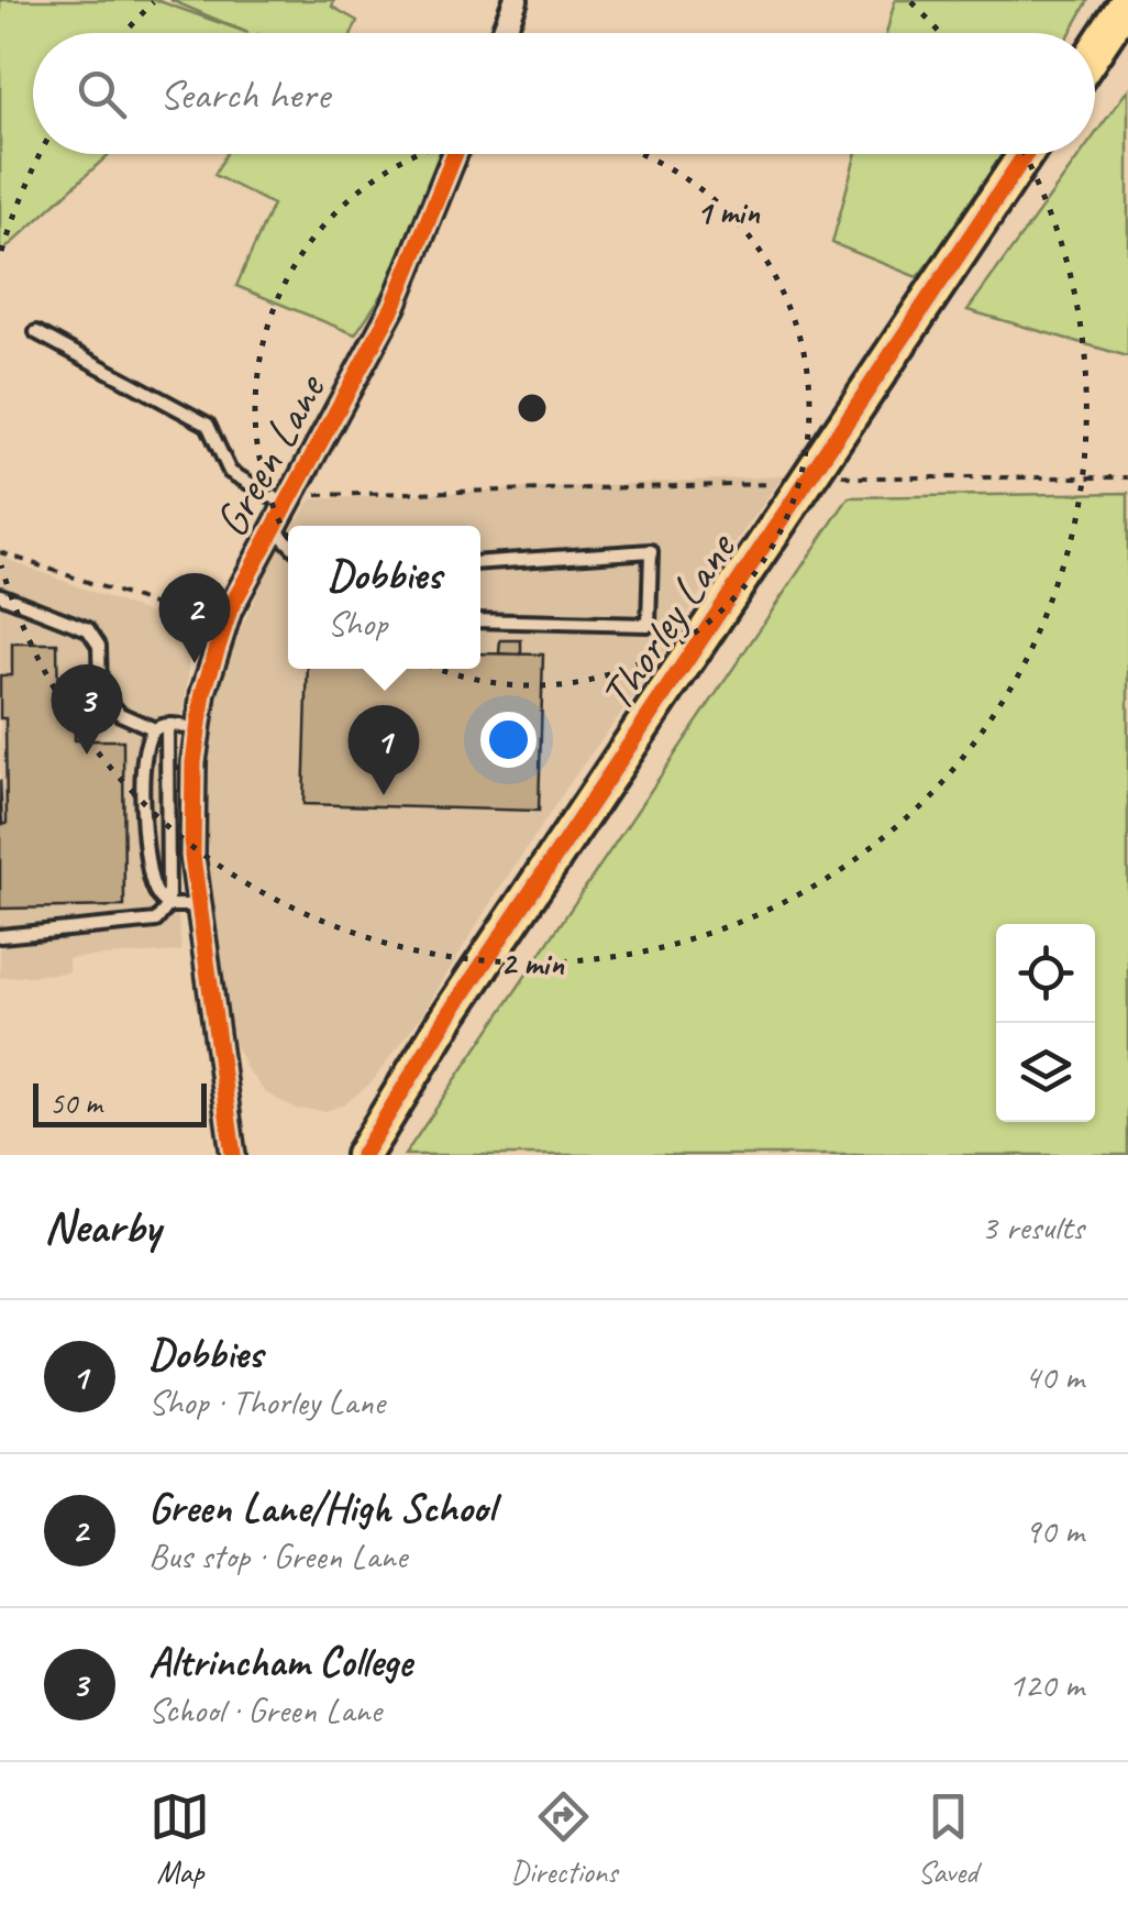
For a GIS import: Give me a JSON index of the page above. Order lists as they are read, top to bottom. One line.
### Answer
{"streets":{"main road":["Thorley Lane"],"street":["Green Lane"]},"scale_bar":"50 m","page":{"search":"Search here","popup":["Dobbies","Shop"],"pins":["2","3","1"],"scale":"50 m","heading":["Nearby","3 results"],"list":[{"mark":"1","name":"Dobbies","note":"Shop · Thorley Lane","value":"40 m"},{"mark":"2","name":"Green Lane/High School","note":"Bus stop · Green Lane","value":"90 m"},{"mark":"3","name":"Altrincham College","note":"School · Green Lane","value":"120 m"}],"nav":["Map","Directions","Saved"]},"rings":["1 min","2 min"]}
